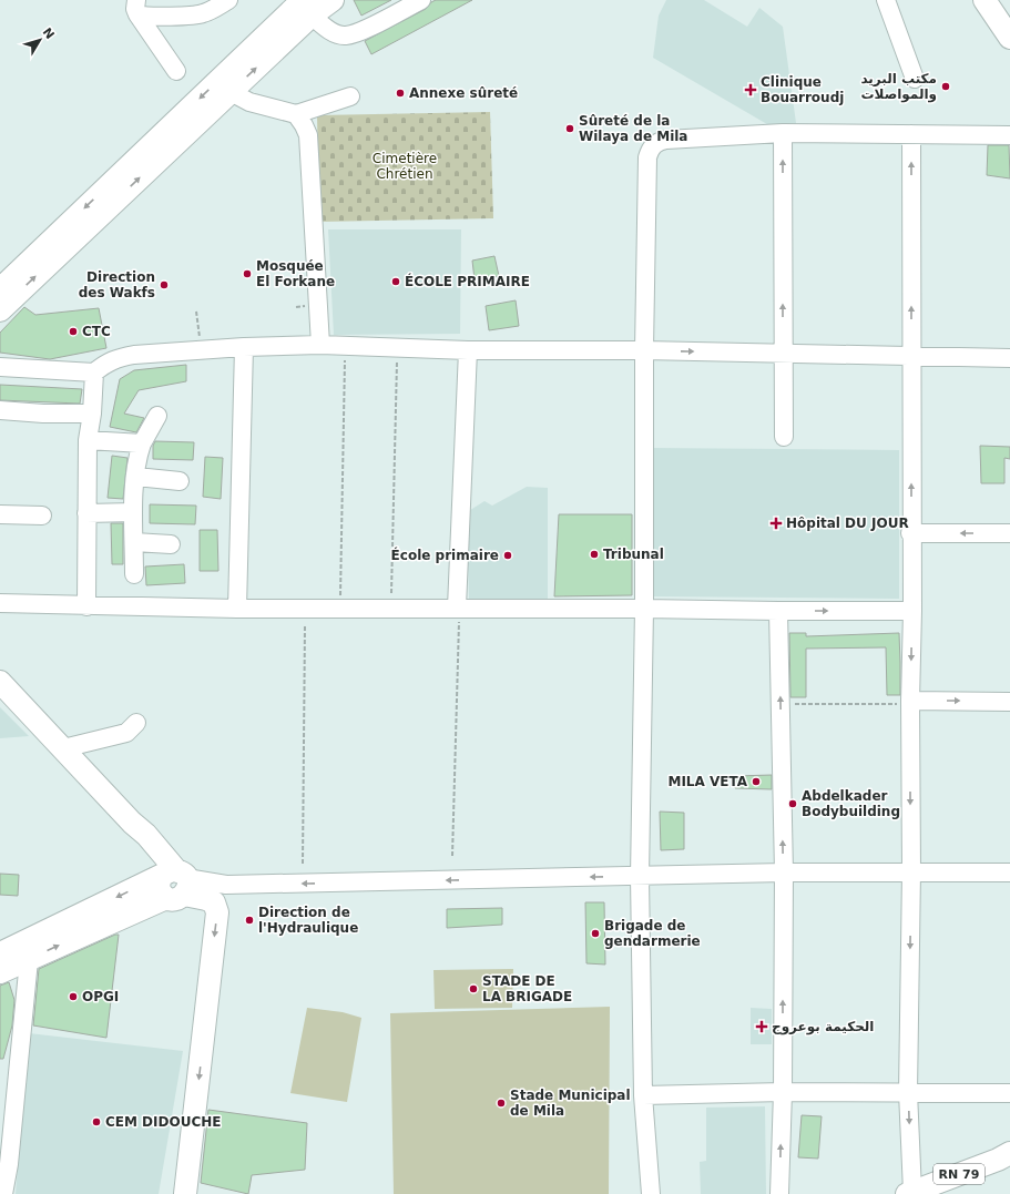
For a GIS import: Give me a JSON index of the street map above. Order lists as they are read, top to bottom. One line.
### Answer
{"streets":{"main road":["RN 79"]},"parks":["Cimetière Chrétien"],"places":{"other":["مكتب البريد والمواصلات","Annexe sûreté","Sûreté de la Wilaya de Mila","Mosquée El Forkane","ÉCOLE PRIMAIRE","Direction des Wakfs","CTC","Tribunal","École primaire","MILA VETA","Abdelkader Bodybuilding","Direction de l'Hydraulique","Brigade de gendarmerie","STADE DE LA BRIGADE","OPGI","Stade Municipal de Mila","CEM DIDOUCHE"],"health":["Clinique Bouarroudj","Hôpital DU JOUR","الحكيمة بوعروج"]},"north":"top right"}
